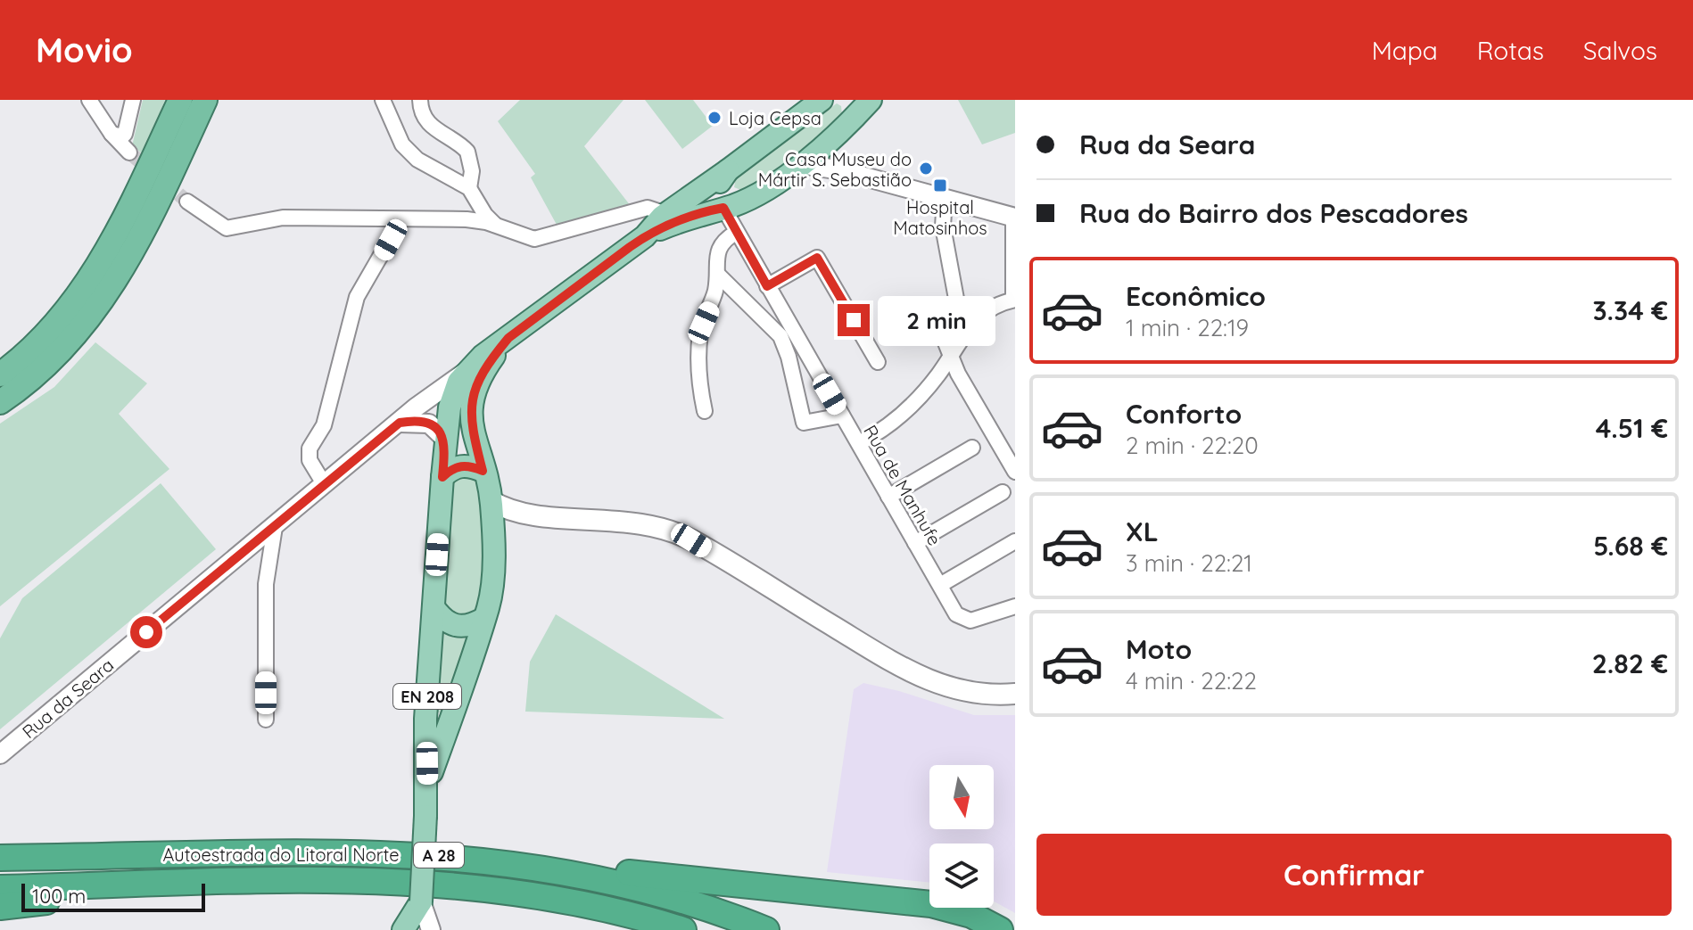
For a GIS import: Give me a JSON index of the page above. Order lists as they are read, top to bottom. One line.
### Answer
{"streets":{"highway":["Autoestrada do Litoral Norte","A 28"],"main road":["EN 208"],"street":["Rua de Manhufe","Rua da Seara"]},"crossings":[["Rua de Manhufe","EN 208"],["EN 208","Rua da Seara"]],"places":{"other":["Loja Cepsa","Casa Museu do Mártir S. Sebastião"],"transit":["Hospital Matosinhos"]},"scale_bar":"100 m","north":"bottom","page":{"header":"Movio","nav":["Mapa","Rotas","Salvos"],"banner":["Rua da Seara","Rua do Bairro dos Pescadores"],"list":[{"name":"Econômico","note":"1 min · 22:19","value":"3.34 €"},{"name":"Conforto","note":"2 min · 22:20","value":"4.51 €"},{"name":"XL","note":"3 min · 22:21","value":"5.68 €"},{"name":"Moto","note":"4 min · 22:22","value":"2.82 €"}],"bubble":"2 min","buttons":"Confirmar","scale":"100 m"}}
